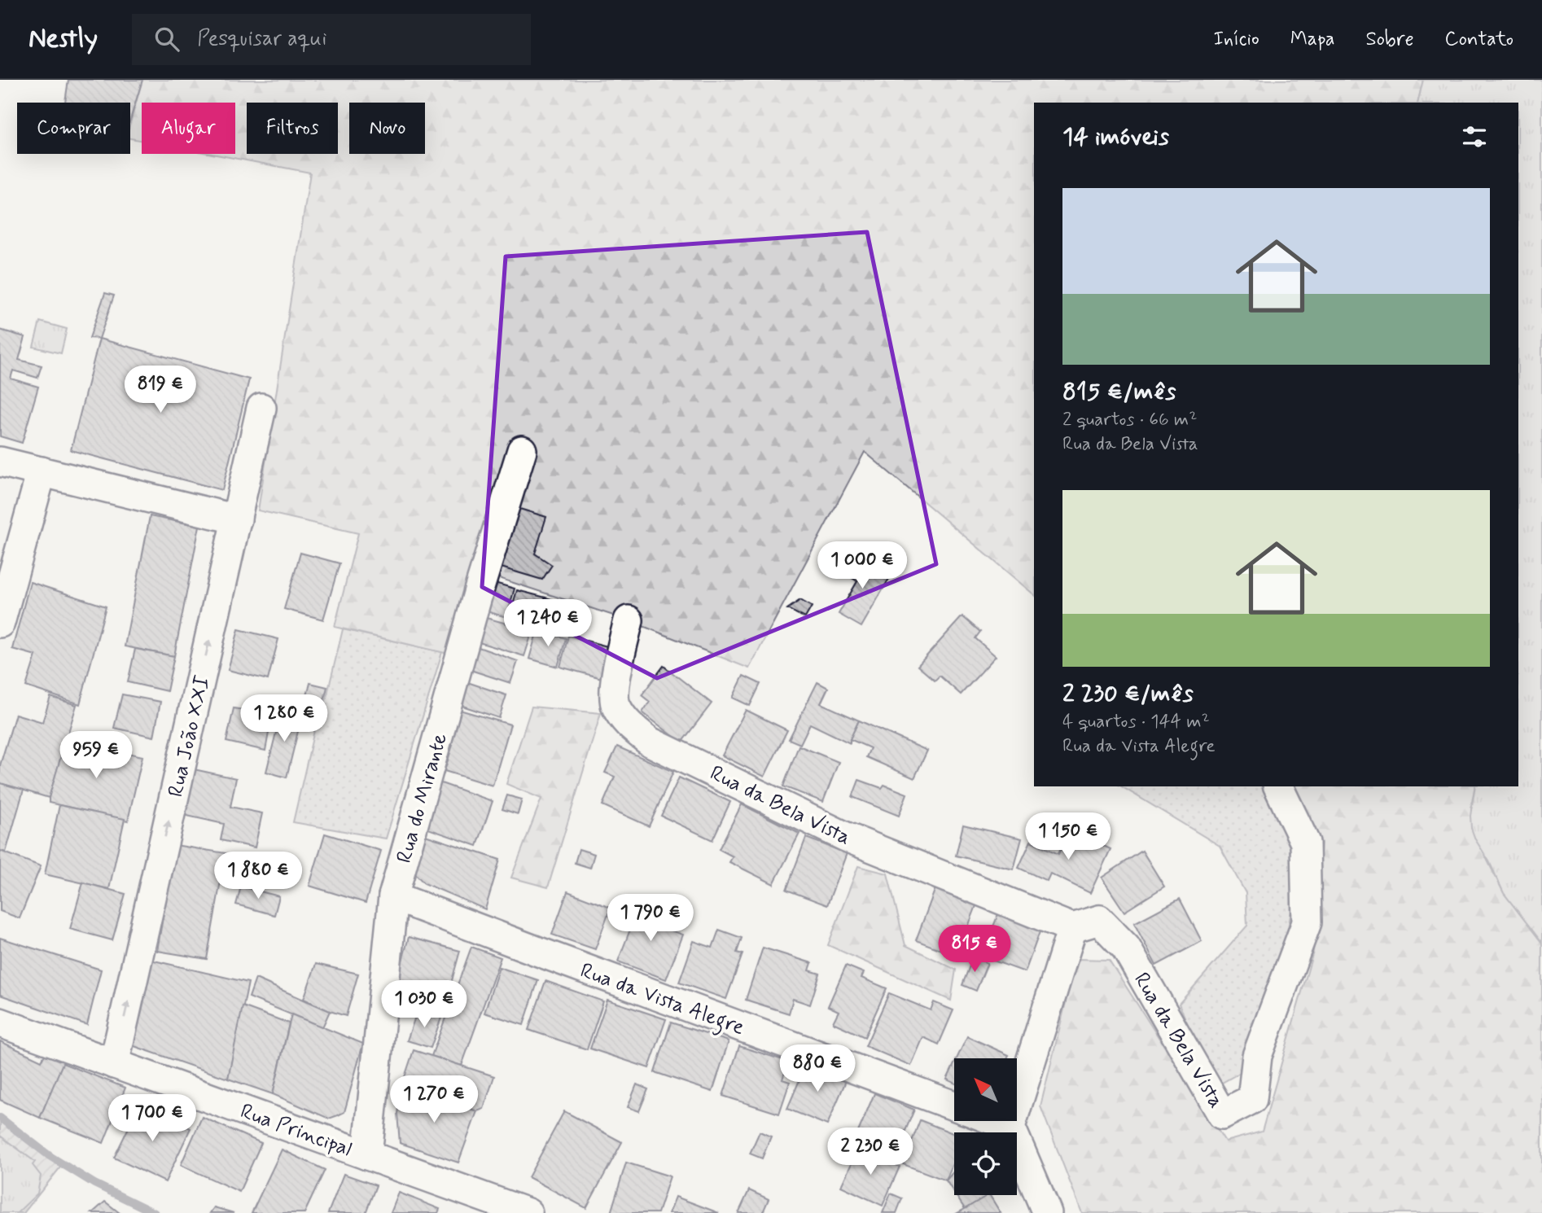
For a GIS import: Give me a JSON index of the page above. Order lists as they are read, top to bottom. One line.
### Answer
{"streets":{"street":["Rua João XXI","Rua do Mirante","Rua da Bela Vista","Rua da Vista Alegre","Rua Principal"]},"crossings":[["Rua João XXI","Rua Principal"],["Rua do Mirante","Rua da Vista Alegre"],["Rua do Mirante","Rua Principal"]],"one_way":["Rua João XXI"],"north":"top left","page":{"header":"Nestly","search":"Pesquisar aqui","nav":["Início","Mapa","Sobre","Contato"],"chip":["Comprar","Alugar","Filtros","Novo"],"heading":"14 imóveis","list":[{"name":"815 €/mês","note":"2 quartos · 66 m² · Rua da Bela Vista"},{"name":"2 230 €/mês","note":"4 quartos · 144 m² · Rua da Vista Alegre"}],"price":["819 €","1 000 €","1 240 €","1 280 €","959 €","1 150 €","1 880 €","1 790 €","815 €","1 030 €","880 €","1 270 €","1 700 €","2 230 €"]}}
